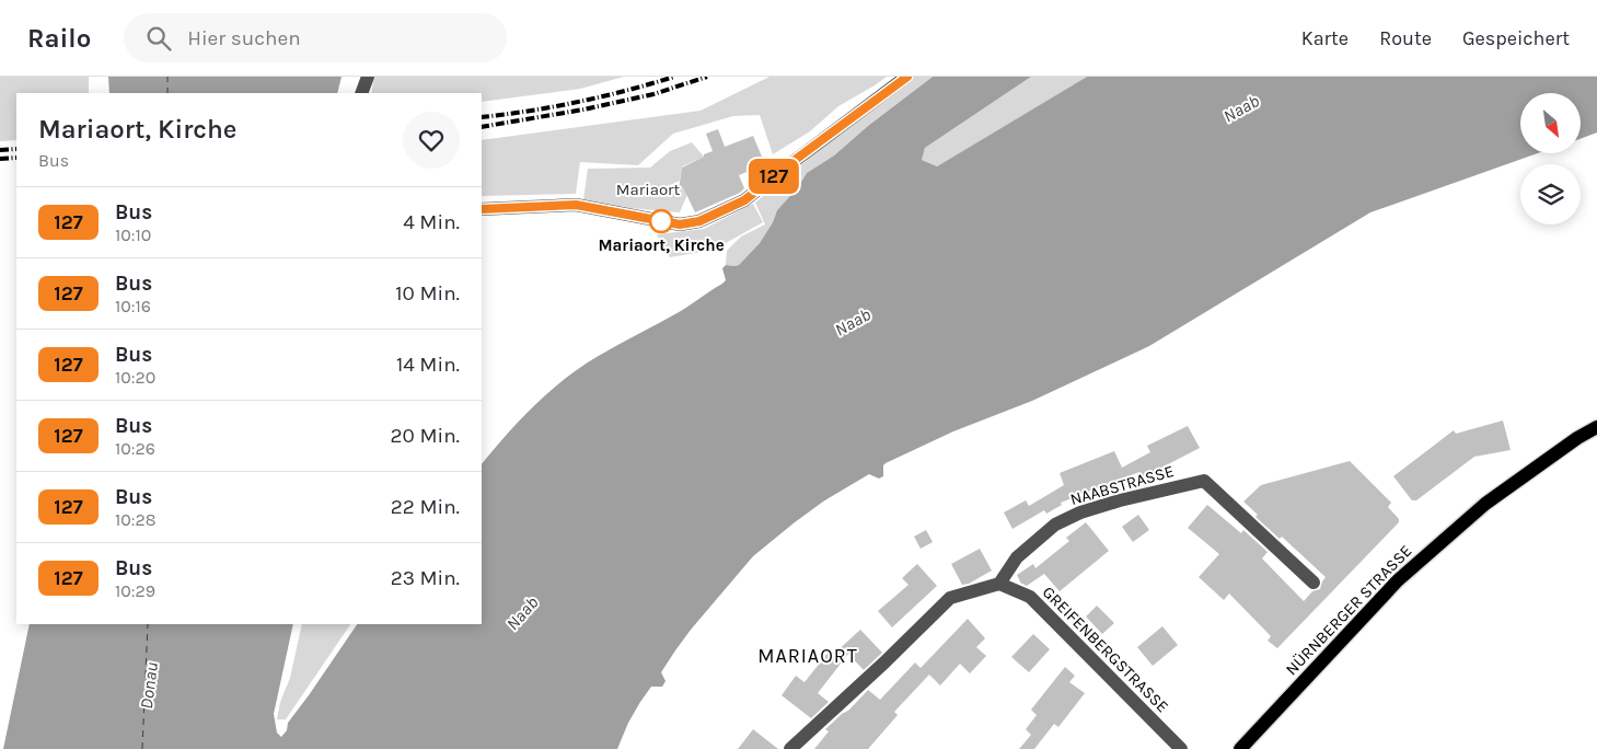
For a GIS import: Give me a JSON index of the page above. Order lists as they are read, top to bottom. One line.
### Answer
{"streets":{"main road":["NÜRNBERGER STRASSE"],"street":["NAABSTRASSE","GREIFENBERGSTRASSE"]},"crossings":[["NAABSTRASSE","GREIFENBERGSTRASSE"]],"districts":["MARIAORT"],"water":["Naab","Donau"],"parks":["Mariaort"],"places":["Mariaort, Kirche"],"lines":["bus line 127"],"north":"bottom right","page":{"header":"Railo","search":"Hier suchen","nav":["Karte","Route","Gespeichert"],"on_map":"127","heading":["Mariaort, Kirche","Bus"],"list":[{"mark":"127","name":"Bus","note":"10:10","value":"4 Min."},{"mark":"127","name":"Bus","note":"10:16","value":"10 Min."},{"mark":"127","name":"Bus","note":"10:20","value":"14 Min."},{"mark":"127","name":"Bus","note":"10:26","value":"20 Min."},{"mark":"127","name":"Bus","note":"10:28","value":"22 Min."},{"mark":"127","name":"Bus","note":"10:29","value":"23 Min."}]}}
